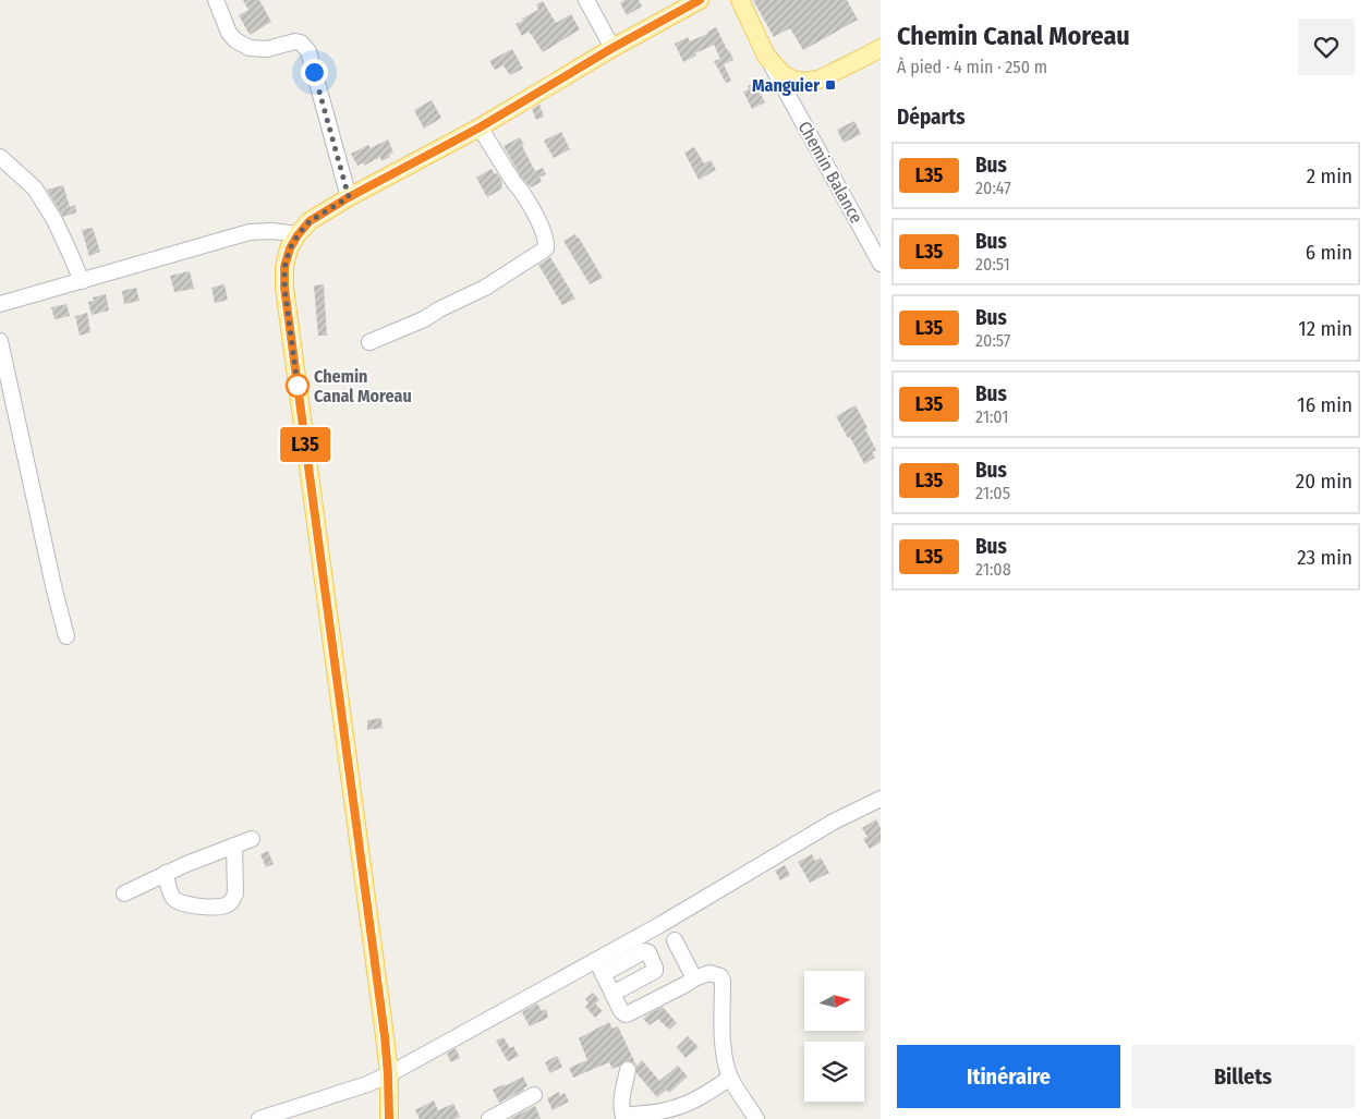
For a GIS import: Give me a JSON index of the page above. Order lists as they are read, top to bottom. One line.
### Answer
{"streets":{"street":["Chemin Balance"]},"places":{"transit":["Manguier"],"other":["Chemin Canal Moreau"]},"lines":["bus line L35"],"north":"right","page":{"on_map":"L35","heading":[["Chemin Canal Moreau","À pied · 4 min · 250 m"],"Départs"],"list":[{"mark":"L35","name":"Bus","note":"20:47","value":"2 min"},{"mark":"L35","name":"Bus","note":"20:51","value":"6 min"},{"mark":"L35","name":"Bus","note":"20:57","value":"12 min"},{"mark":"L35","name":"Bus","note":"21:01","value":"16 min"},{"mark":"L35","name":"Bus","note":"21:05","value":"20 min"},{"mark":"L35","name":"Bus","note":"21:08","value":"23 min"}],"buttons":["Itinéraire","Billets"]}}
